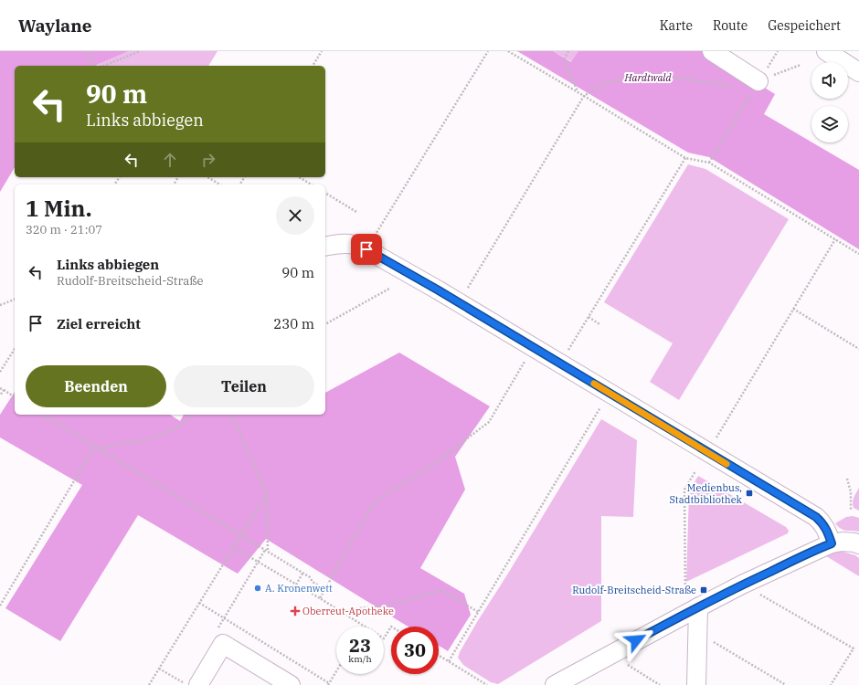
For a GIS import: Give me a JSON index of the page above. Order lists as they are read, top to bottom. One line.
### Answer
{"parks":["Hardtwald"],"places":{"transit":["Medienbus, Stadtbibliothek","Rudolf-Breitscheid-Straße"],"other":["A. Kronenwett"],"health":["Oberreut-Apotheke"]},"page":{"header":"Waylane","nav":["Karte","Route","Gespeichert"],"turn":["90 m","Links abbiegen"],"heading":["1 Min.","320 m · 21:07"],"list":[{"name":"Links abbiegen","note":"Rudolf-Breitscheid-Straße","value":"90 m"},{"name":"Ziel erreicht","value":"230 m"}],"buttons":["Beenden","Teilen"],"speed":"23 km/h","limit":"30"}}
